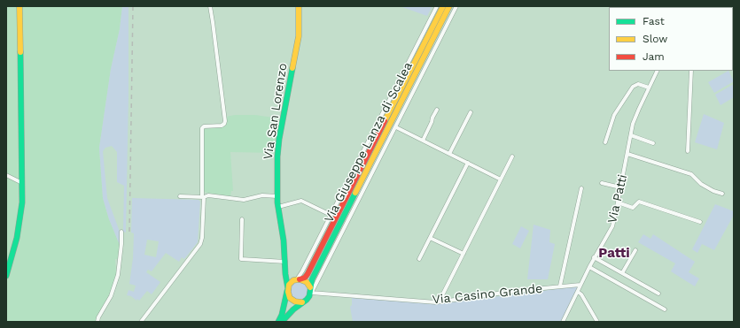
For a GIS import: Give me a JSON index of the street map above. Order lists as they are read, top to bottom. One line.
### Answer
{"streets":{"street":["Via San Lorenzo","Via Giuseppe Lanza di Scalea","Via Patti","Via Casino Grande"]},"crossings":[["Via San Lorenzo","Via Giuseppe Lanza di Scalea"],["Via San Lorenzo","Via Casino Grande"],["Via Giuseppe Lanza di Scalea","Via Casino Grande"],["Via Patti","Via Casino Grande"]],"districts":["Patti"],"legend":["Fast","Slow","Jam"]}
